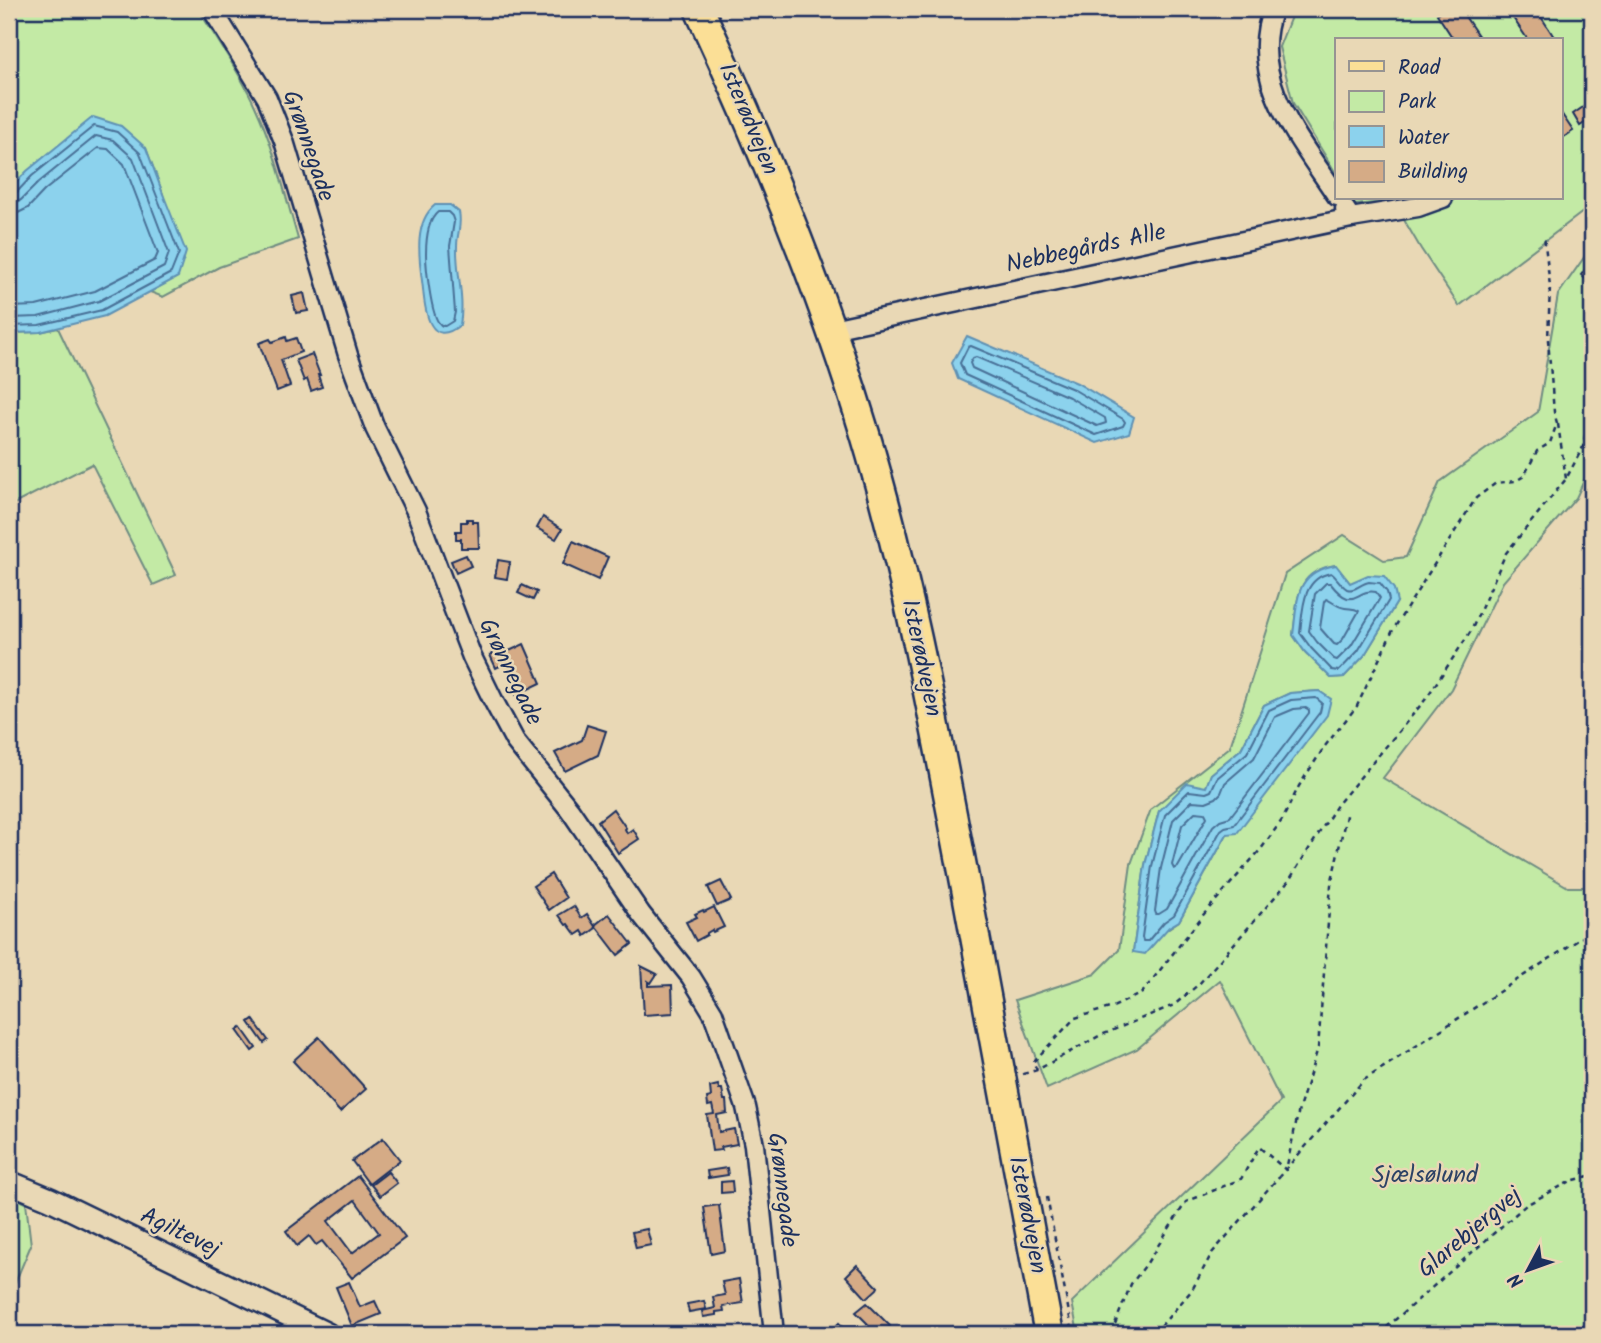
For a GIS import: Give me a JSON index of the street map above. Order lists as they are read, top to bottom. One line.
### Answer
{"streets":{"main road":["Isterødvejen"],"street":["Grønnegade","Nebbegårds Alle","Agiltevej"],"path":["Glarebjergvej"]},"crossings":[["Isterødvejen","Nebbegårds Alle"]],"parks":["Sjælsølund"],"legend":["Road","Park","Water","Building"],"north":"bottom left"}
